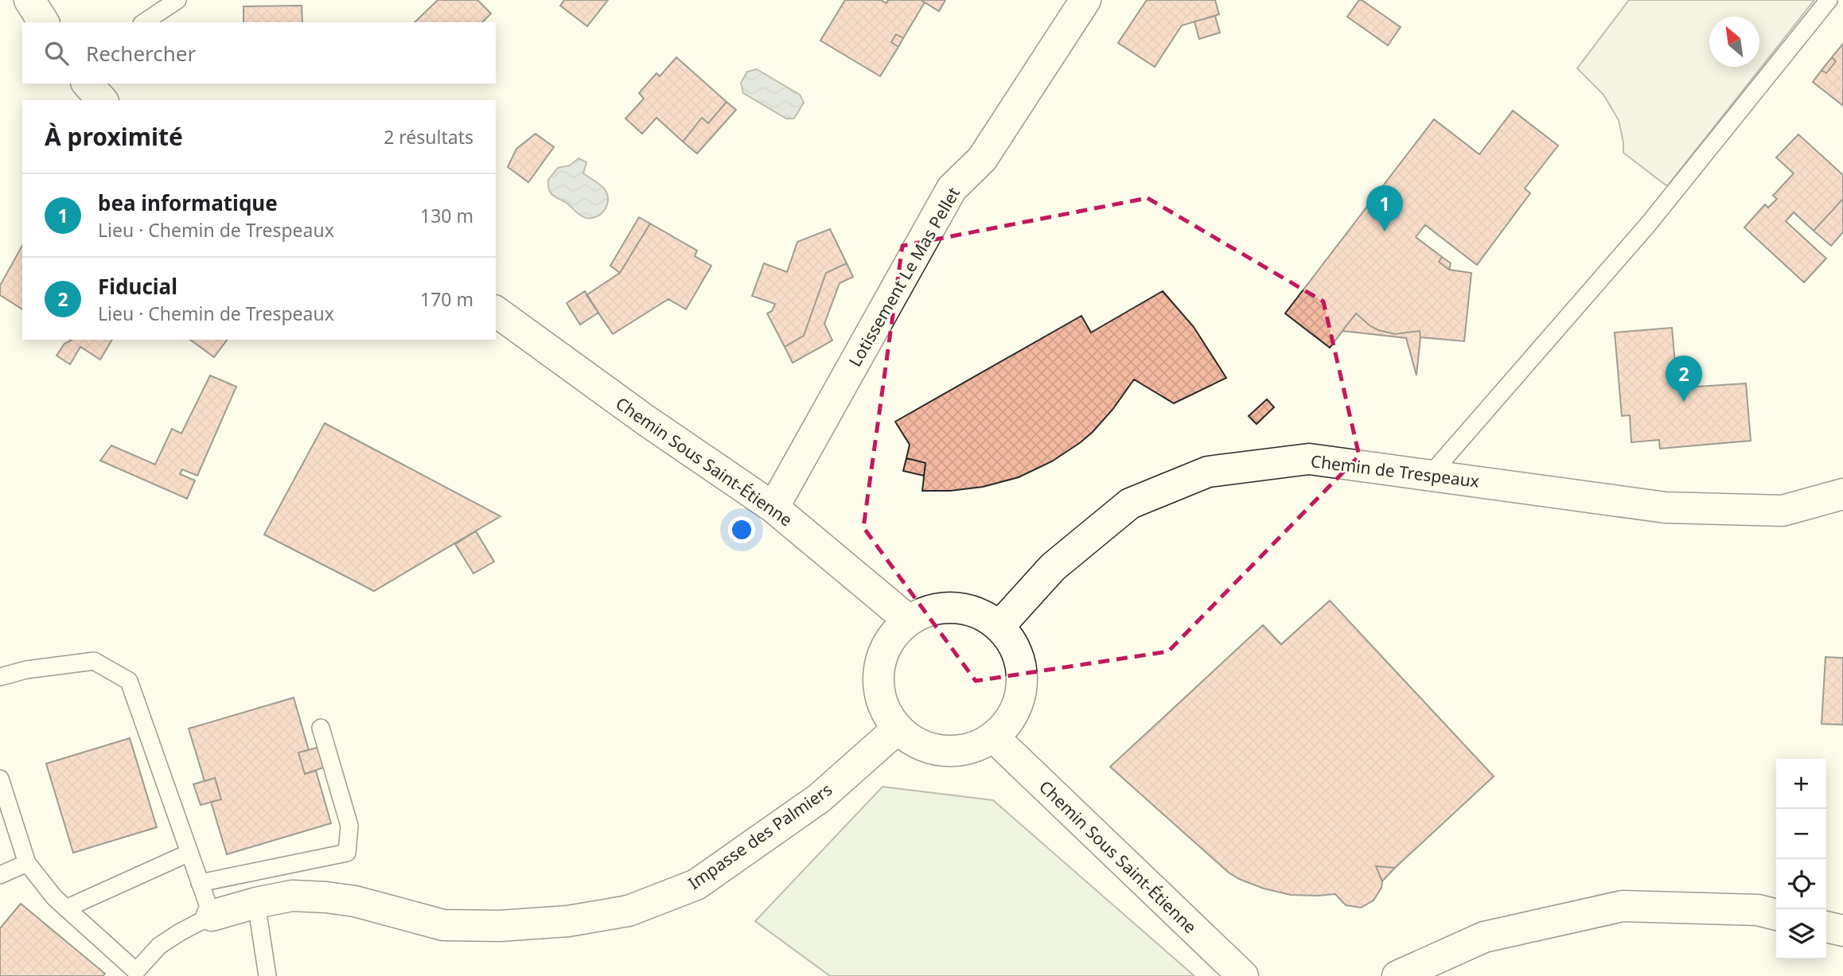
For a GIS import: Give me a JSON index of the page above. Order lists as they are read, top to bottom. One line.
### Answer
{"streets":{"street":["Lotissement Le Mas Pellet","Chemin Sous Saint-Étienne","Chemin de Trespeaux","Impasse des Palmiers"]},"crossings":[["Lotissement Le Mas Pellet","Chemin Sous Saint-Étienne"],["Chemin Sous Saint-Étienne","Chemin de Trespeaux"],["Chemin Sous Saint-Étienne","Impasse des Palmiers"],["Chemin de Trespeaux","Impasse des Palmiers"]],"north":"top left","page":{"search":"Rechercher","heading":["À proximité","2 résultats"],"list":[{"mark":"1","name":"bea informatique","note":"Lieu · Chemin de Trespeaux","value":"130 m"},{"mark":"2","name":"Fiducial","note":"Lieu · Chemin de Trespeaux","value":"170 m"}],"pins":["1","2"],"map_buttons":["+","−"]}}
